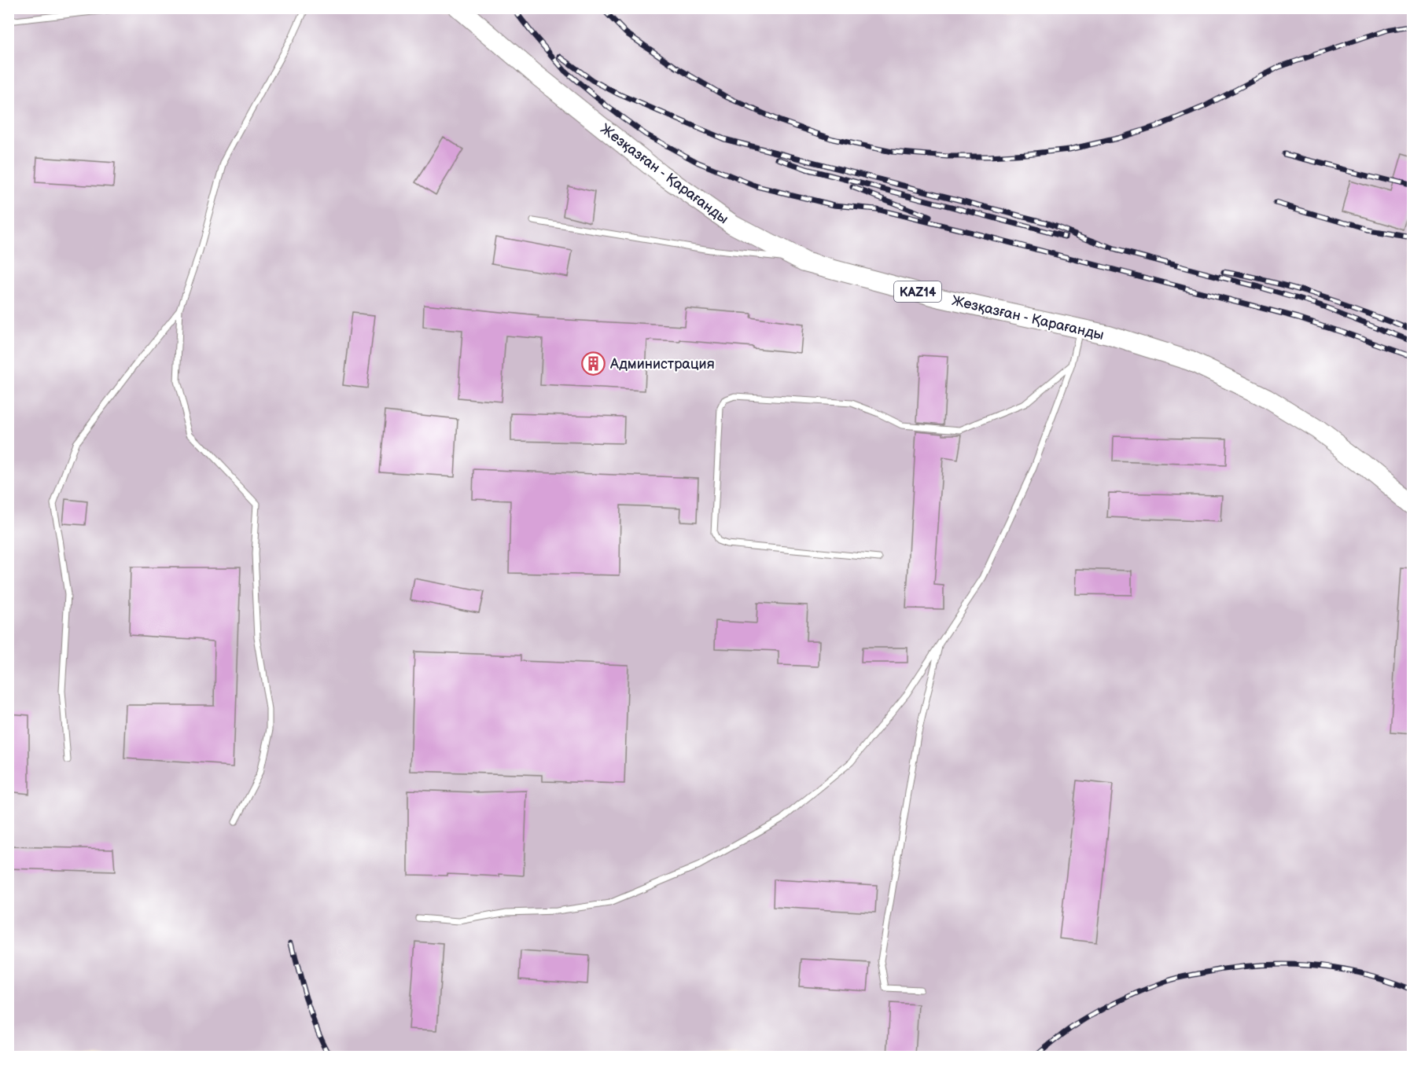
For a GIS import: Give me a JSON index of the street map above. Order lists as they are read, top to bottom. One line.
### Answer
{"streets":{"highway":["Жезқазған - Қарағанды","KAZ14"]},"places":{"building":["Администрация"]}}
